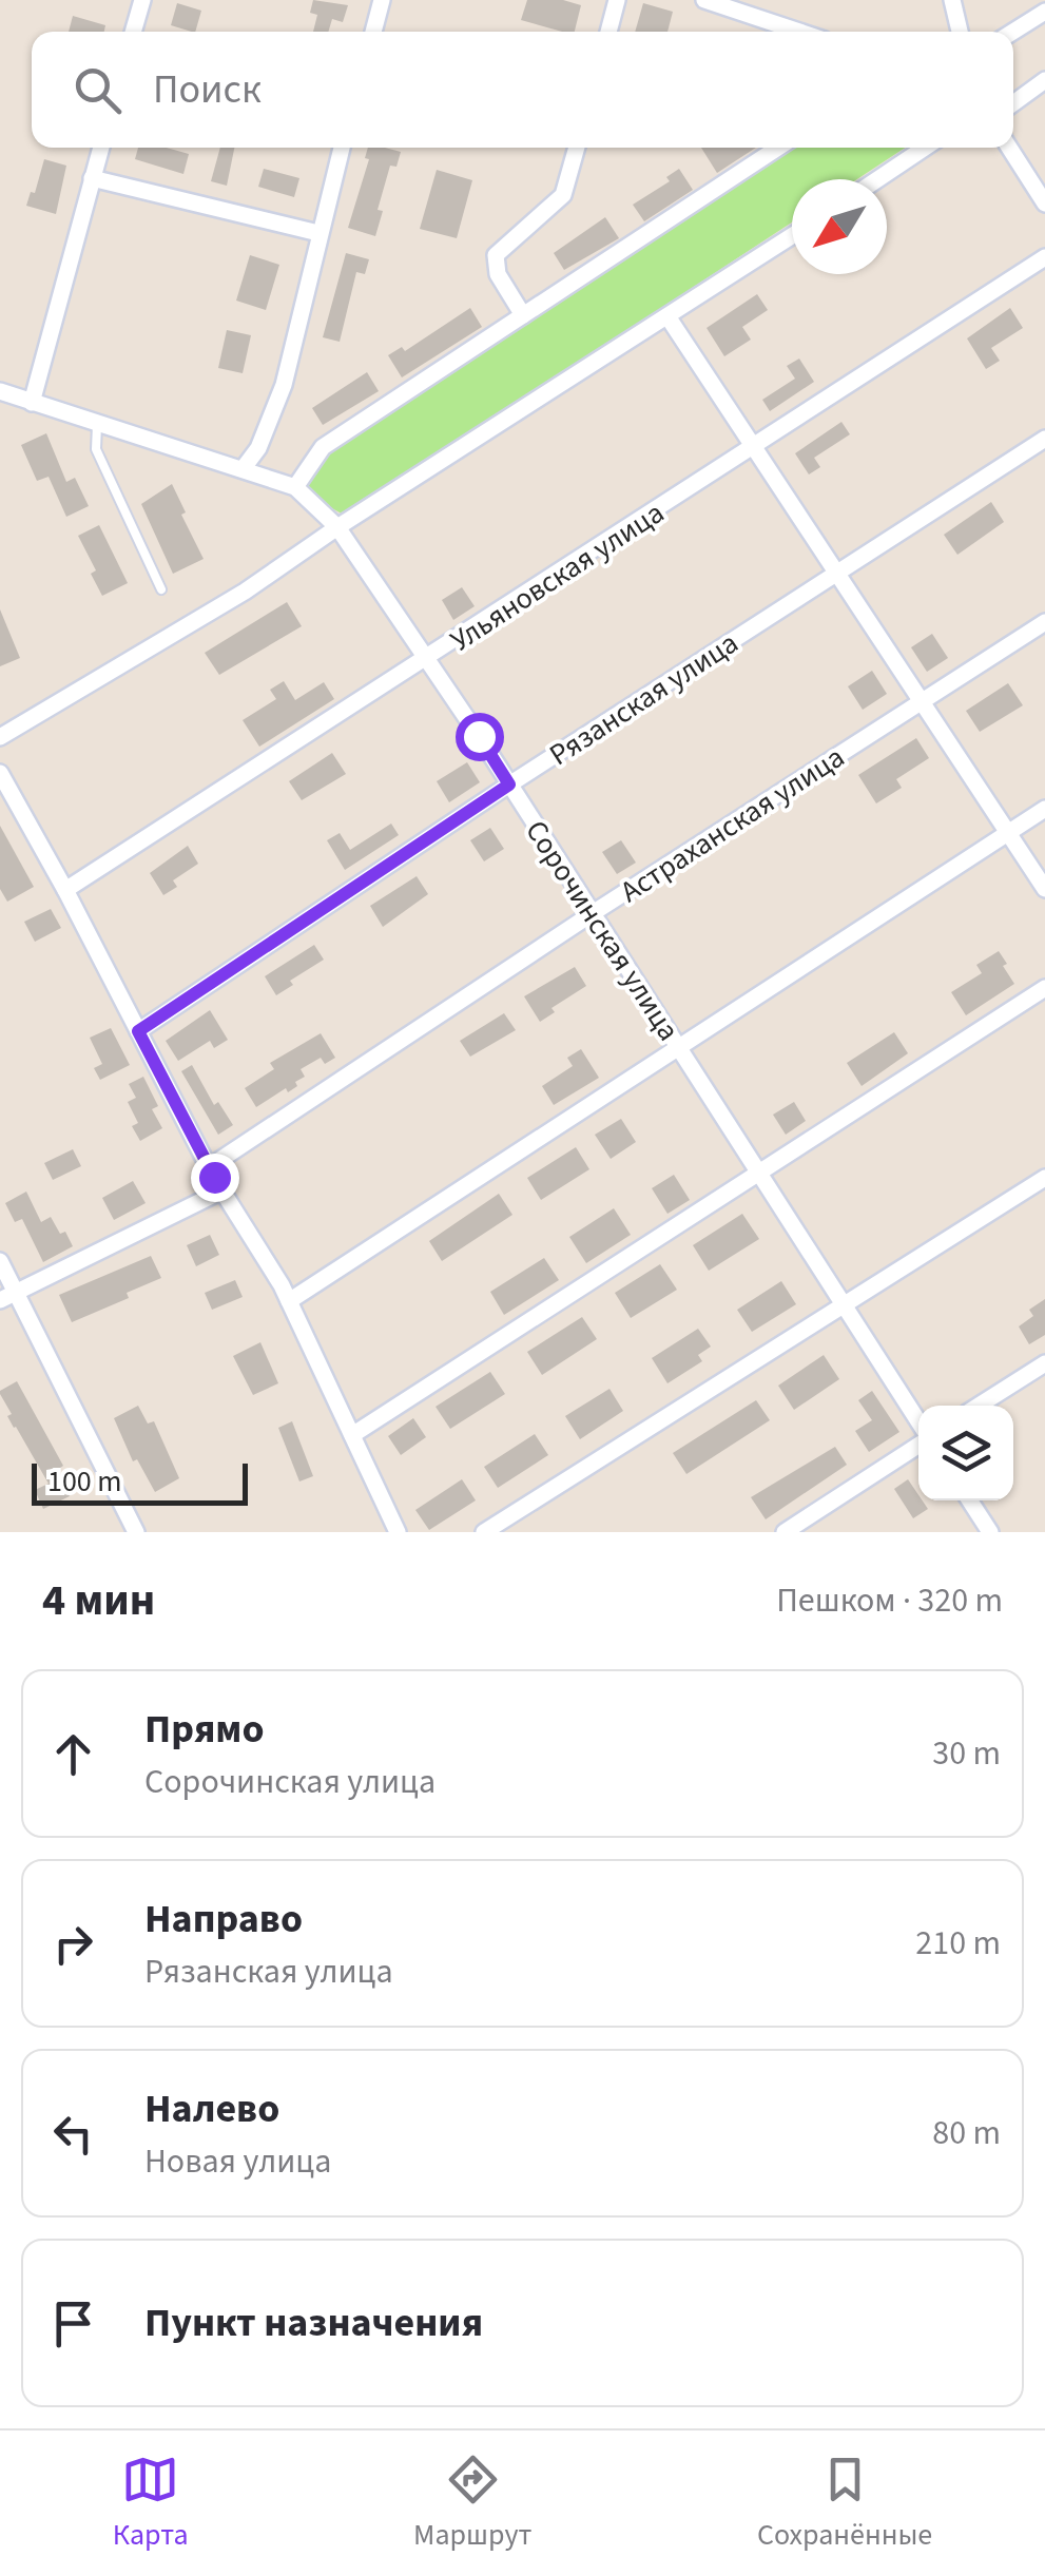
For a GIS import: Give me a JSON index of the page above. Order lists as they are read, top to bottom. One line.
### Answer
{"streets":{"street":["Ульяновская улица","Рязанская улица","Астраханская улица","Сорочинская улица"]},"crossings":[["Ульяновская улица","Сорочинская улица"],["Рязанская улица","Сорочинская улица"],["Астраханская улица","Сорочинская улица"]],"scale_bar":"100 m","north":"bottom left","page":{"search":"Поиск","scale":"100 m","heading":["4 мин","Пешком · 320 m"],"list":[["Прямо","Сорочинская улица","30 m"],["Направо","Рязанская улица","210 m"],["Налево","Новая улица","80 m"],"Пункт назначения"],"nav":["Карта","Маршрут","Сохранённые"]}}
